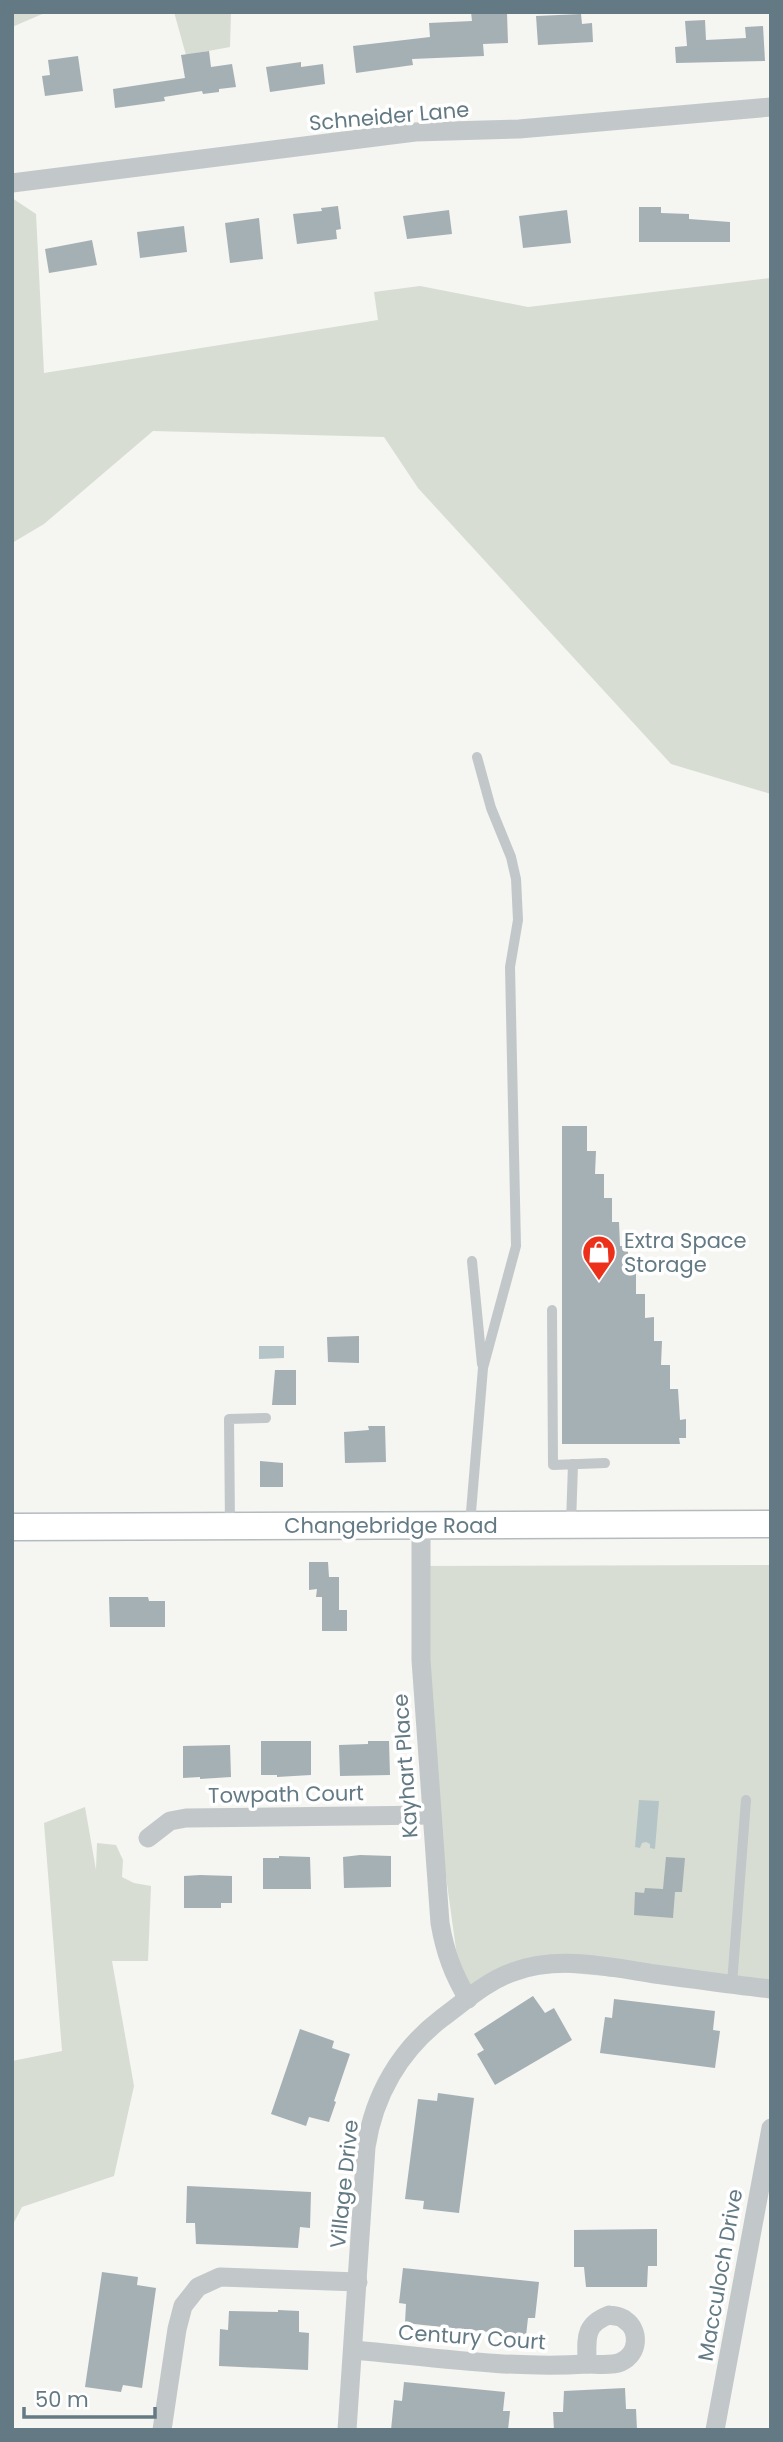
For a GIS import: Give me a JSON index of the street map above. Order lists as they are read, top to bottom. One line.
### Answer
{"streets":{"main road":["Changebridge Road"],"street":["Schneider Lane","Kayhart Place","Towpath Court","Village Drive","Macculoch Drive","Century Court"]},"crossings":[["Changebridge Road","Kayhart Place"],["Kayhart Place","Towpath Court"],["Kayhart Place","Village Drive"],["Village Drive","Century Court"]],"places":{"shop":["Extra Space Storage"]},"scale_bar":"50 m"}
